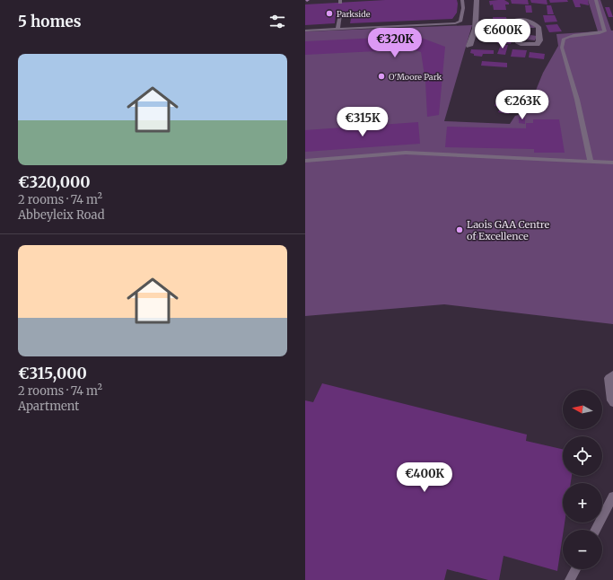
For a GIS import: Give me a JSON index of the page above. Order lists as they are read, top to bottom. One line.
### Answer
{"places":["Parkside","O'Moore Park","Laois GAA Centre of Excellence"],"north":"left","page":{"heading":"5 homes","price":["€600K","€320K","€263K","€315K","€400K"],"list":[{"name":"€320,000","note":"2 rooms · 74 m² · Abbeyleix Road"},{"name":"€315,000","note":"2 rooms · 74 m² · Apartment"}],"map_buttons":["+","−"]}}
